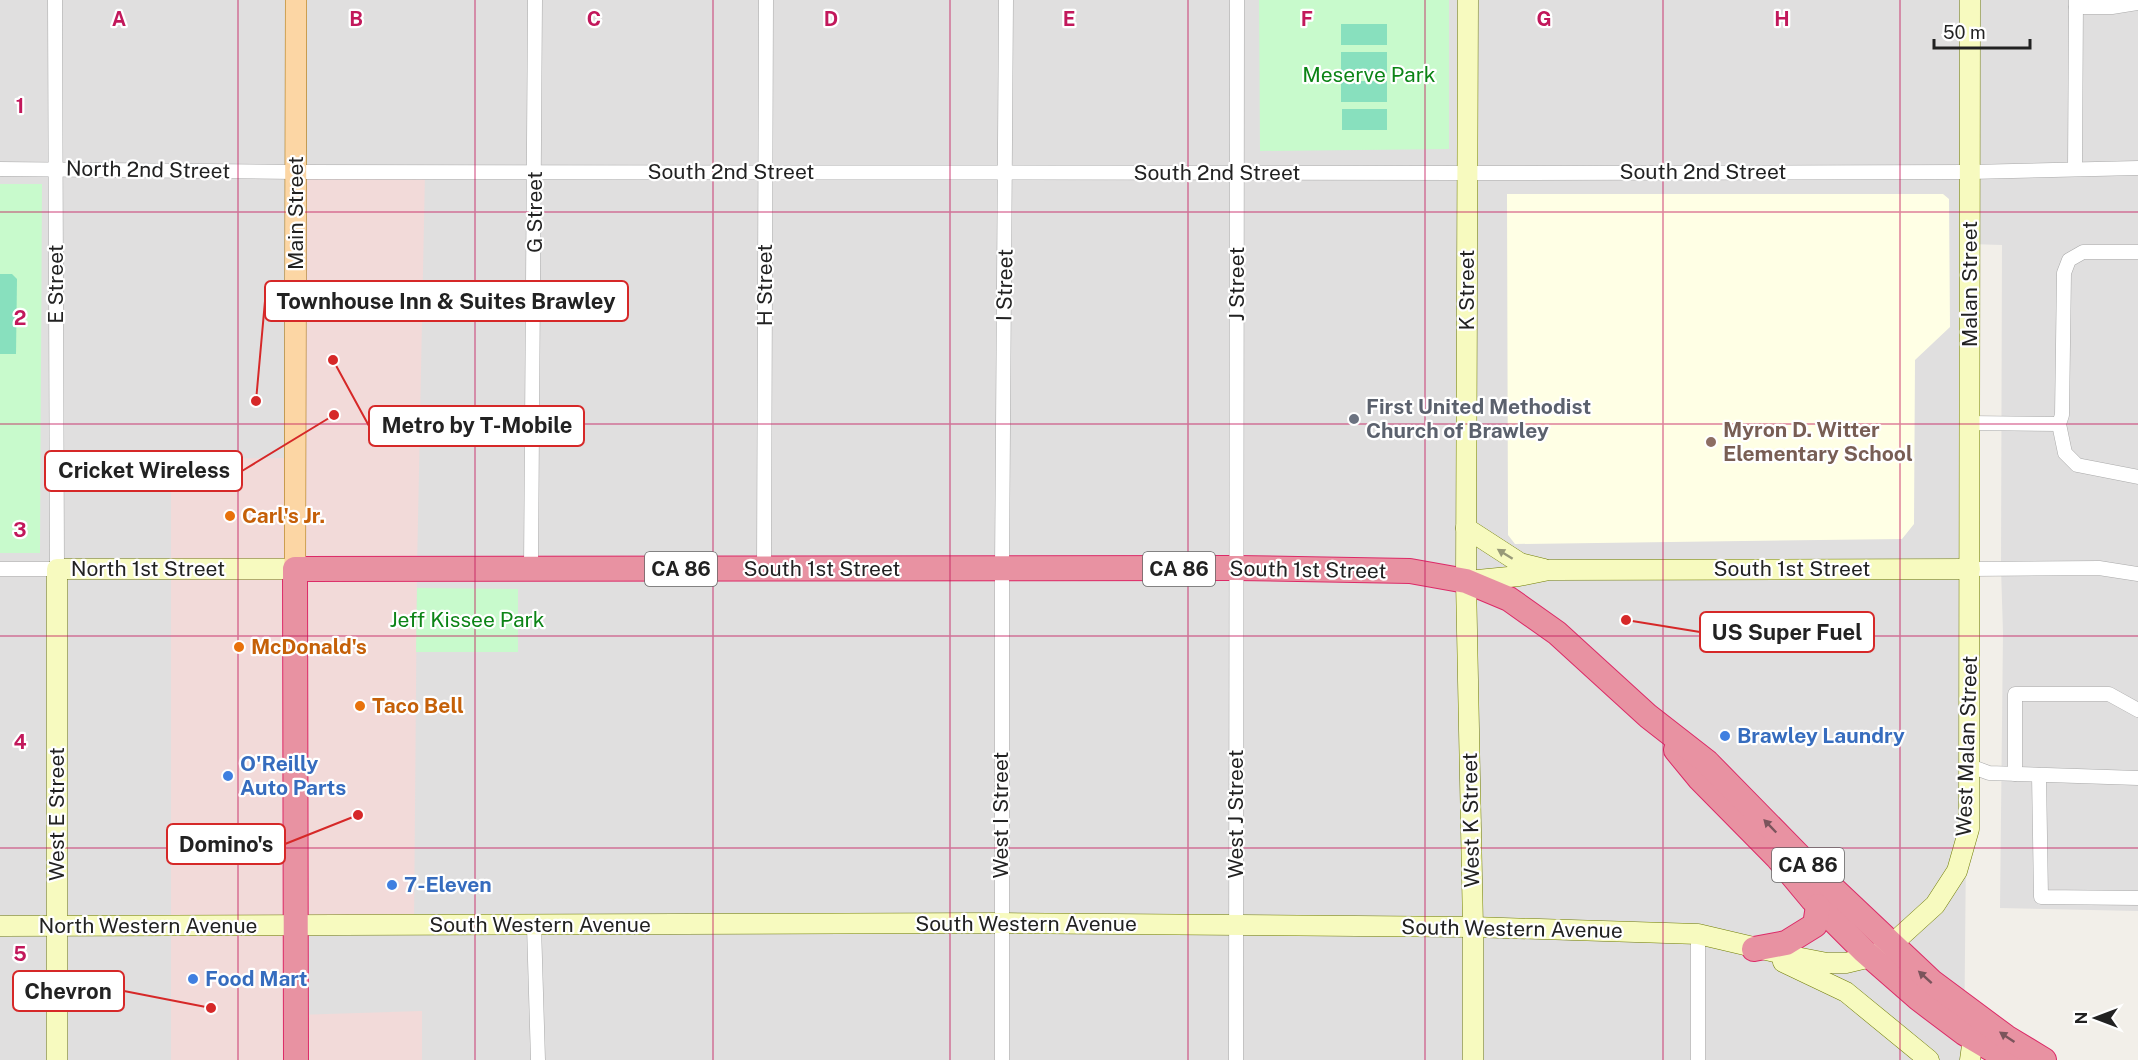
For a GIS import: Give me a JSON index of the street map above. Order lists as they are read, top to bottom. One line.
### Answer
{"streets":{"highway":["CA 86","South 1st Street"],"main road":["Main Street"],"street":["North 2nd Street","South 2nd Street","G Street","E Street","J Street","Malan Street","H Street","I Street","K Street","North 1st Street","West Malan Street","West E Street","West J Street","West I Street","West K Street","South Western Avenue","North Western Avenue"]},"crossings":[["North 2nd Street","South 2nd Street"],["North 2nd Street","Main Street"],["North 2nd Street","E Street"],["South 2nd Street","G Street"],["South 2nd Street","Main Street"],["South 2nd Street","J Street"],["South 2nd Street","Malan Street"],["South 2nd Street","H Street"],["South 2nd Street","I Street"],["South 2nd Street","K Street"],["G Street","South 1st Street"],["Main Street","North 1st Street"],["Main Street","South 1st Street"],["E Street","North 1st Street"],["E Street","West E Street"],["J Street","South 1st Street"],["J Street","West J Street"],["Malan Street","South 1st Street"],["Malan Street","West Malan Street"],["H Street","South 1st Street"],["I Street","South 1st Street"],["I Street","West I Street"],["K Street","CA 86"],["K Street","South 1st Street"],["K Street","West K Street"],["North 1st Street","South 1st Street"],["North 1st Street","West E Street"],["CA 86","South 1st Street"],["CA 86","West Malan Street"],["CA 86","West K Street"],["CA 86","South Western Avenue"],["South 1st Street","West Malan Street"],["South 1st Street","West J Street"],["South 1st Street","West I Street"],["South 1st Street","West K Street"],["West Malan Street","South Western Avenue"],["West E Street","North Western Avenue"],["West J Street","South Western Avenue"],["West I Street","South Western Avenue"],["West K Street","South Western Avenue"],["South Western Avenue","North Western Avenue"]],"parks":["Meserve Park","Jeff Kissee Park"],"places":["Metro by T-Mobile","Townhouse Inn & Suites Brawley","Cricket Wireless","First United Methodist Church of Brawley","Myron D. Witter Elementary School","Carl's Jr.","US Super Fuel","McDonald's","Taco Bell","Brawley Laundry","O'Reilly Auto Parts","Domino's","7-Eleven","Food Mart","Chevron"],"scale_bar":"50 m","north":"left","grid":{"columns":["A","B","C","D","E","F","G","H"],"rows":["1","2","3","4","5"]}}
